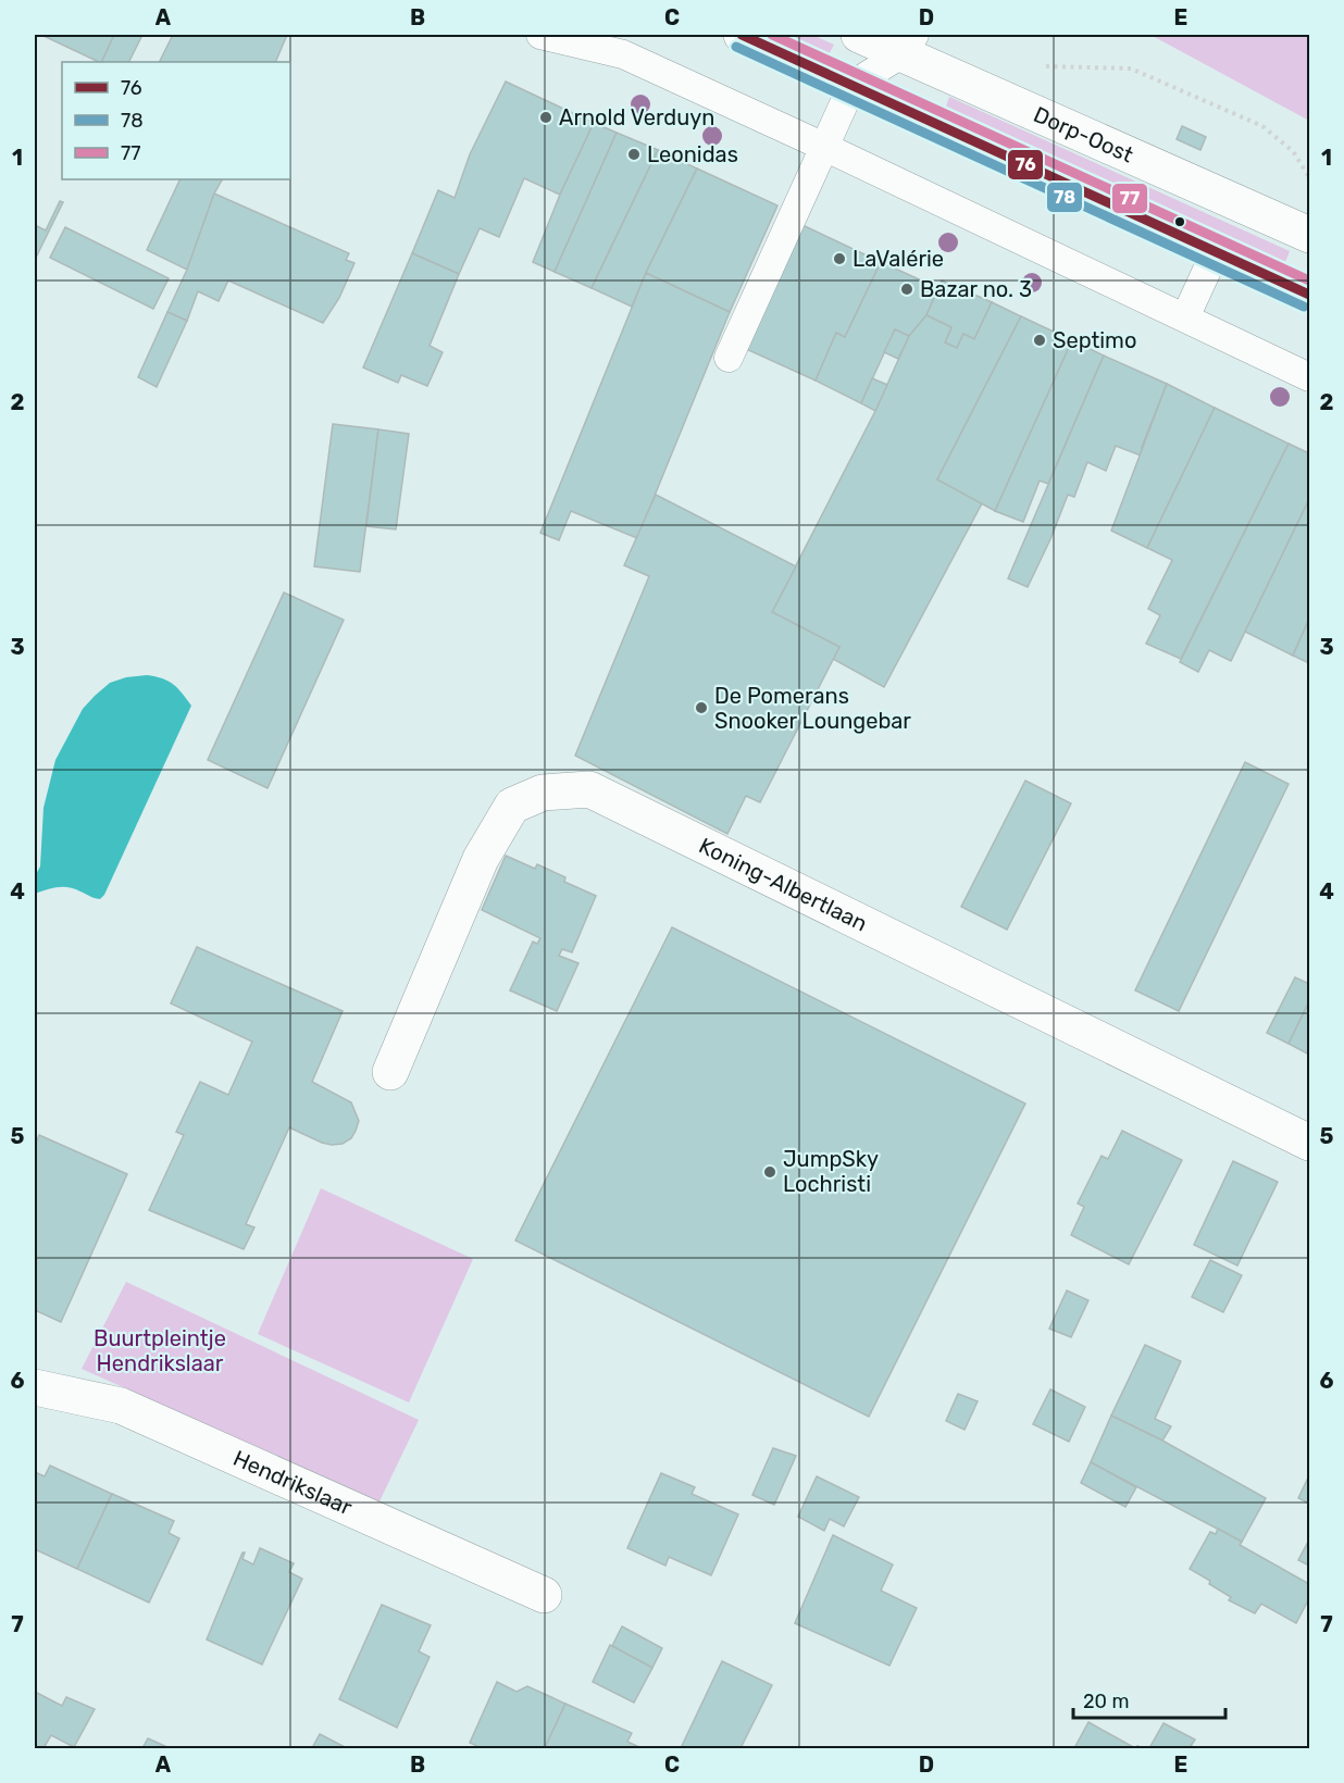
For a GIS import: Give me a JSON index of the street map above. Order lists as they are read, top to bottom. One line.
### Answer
{"streets":{"street":["Dorp-Oost","Koning-Albertlaan","Hendrikslaar"]},"parks":["Buurtpleintje Hendrikslaar"],"places":["Arnold Verduyn","Leonidas","LaValérie","Bazar no. 3","Septimo","De Pomerans Snooker Loungebar","JumpSky Lochristi"],"lines":["transit line 76","transit line 77","transit line 78"],"legend":["76","78","77"],"scale_bar":"20 m","grid":{"columns":["A","B","C","D","E"],"rows":["1","2","3","4","5","6","7"]}}
